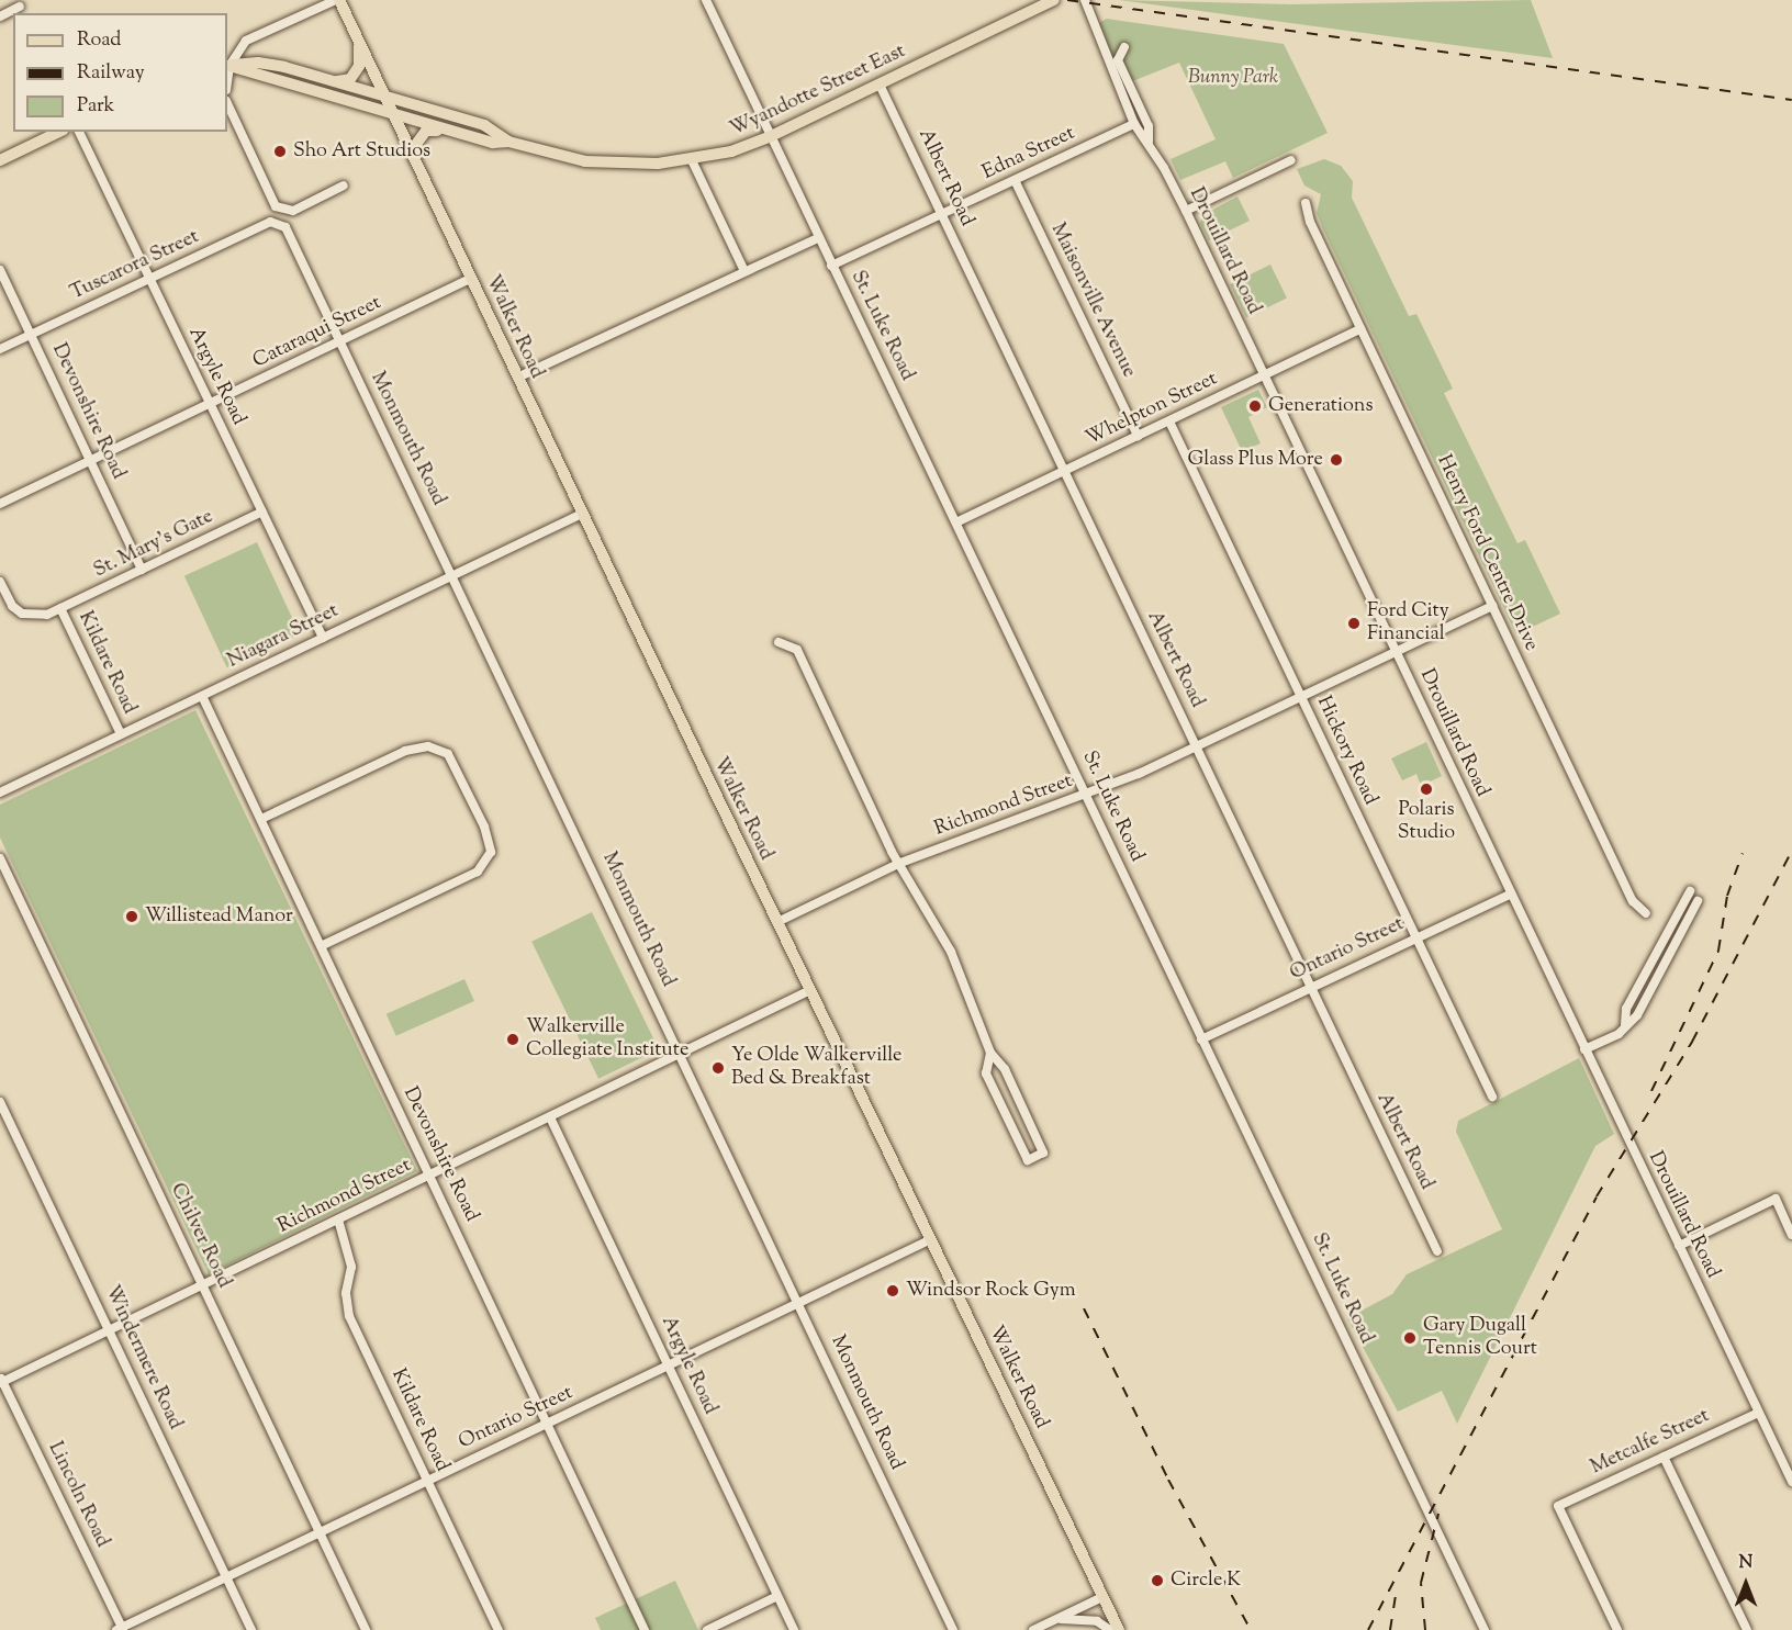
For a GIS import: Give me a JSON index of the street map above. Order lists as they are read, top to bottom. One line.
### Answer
{"streets":{"main road":["Wyandotte Street East","Walker Road"],"street":["Edna Street","Albert Road","Drouillard Road","Tuscarora Street","Maisonville Avenue","St. Luke Road","Cataraqui Street","Argyle Road","Whelpton Street","Devonshire Road","Monmouth Road","St. Mary's Gate","Henry Ford Centre Drive","Niagara Street","Kildare Road","Hickory Road","Richmond Street","Ontario Street","Chilver Road","Windermere Road","Metcalfe Street","Lincoln Road"]},"crossings":[["Wyandotte Street East","Albert Road"],["Wyandotte Street East","St. Luke Road"],["Wyandotte Street East","Walker Road"],["Edna Street","Albert Road"],["Edna Street","Drouillard Road"],["Edna Street","Maisonville Avenue"],["Edna Street","St. Luke Road"],["Albert Road","Whelpton Street"],["Albert Road","Richmond Street"],["Albert Road","Ontario Street"],["Drouillard Road","Whelpton Street"],["Drouillard Road","Richmond Street"],["Drouillard Road","Ontario Street"],["Drouillard Road","Metcalfe Street"],["Tuscarora Street","Argyle Road"],["Tuscarora Street","Devonshire Road"],["Tuscarora Street","Monmouth Road"],["Maisonville Avenue","Whelpton Street"],["St. Luke Road","Whelpton Street"],["St. Luke Road","Richmond Street"],["St. Luke Road","Ontario Street"],["Walker Road","Cataraqui Street"],["Walker Road","Niagara Street"],["Walker Road","Richmond Street"],["Walker Road","Ontario Street"],["Cataraqui Street","Argyle Road"],["Cataraqui Street","Devonshire Road"],["Cataraqui Street","Monmouth Road"],["Argyle Road","St. Mary's Gate"],["Argyle Road","Niagara Street"],["Argyle Road","Richmond Street"],["Argyle Road","Ontario Street"],["Whelpton Street","Henry Ford Centre Drive"],["Whelpton Street","Hickory Road"],["Devonshire Road","St. Mary's Gate"],["Devonshire Road","Niagara Street"],["Devonshire Road","Richmond Street"],["Devonshire Road","Ontario Street"],["Monmouth Road","Niagara Street"],["Monmouth Road","Richmond Street"],["Monmouth Road","Ontario Street"],["St. Mary's Gate","Kildare Road"],["Henry Ford Centre Drive","Richmond Street"],["Niagara Street","Kildare Road"],["Kildare Road","Richmond Street"],["Kildare Road","Ontario Street"],["Hickory Road","Richmond Street"],["Hickory Road","Ontario Street"],["Richmond Street","Chilver Road"],["Richmond Street","Windermere Road"],["Richmond Street","Lincoln Road"],["Ontario Street","Chilver Road"],["Ontario Street","Windermere Road"],["Ontario Street","Lincoln Road"]],"parks":["Bunny Park"],"places":["Sho Art Studios","Generations","Glass Plus More","Ford City Financial","Polaris Studio","Willistead Manor","Walkerville Collegiate Institute","Ye Olde Walkerville Bed & Breakfast","Windsor Rock Gym","Gary Dugall Tennis Court","Circle K"],"legend":["Road","Railway","Park"],"north":"top"}
